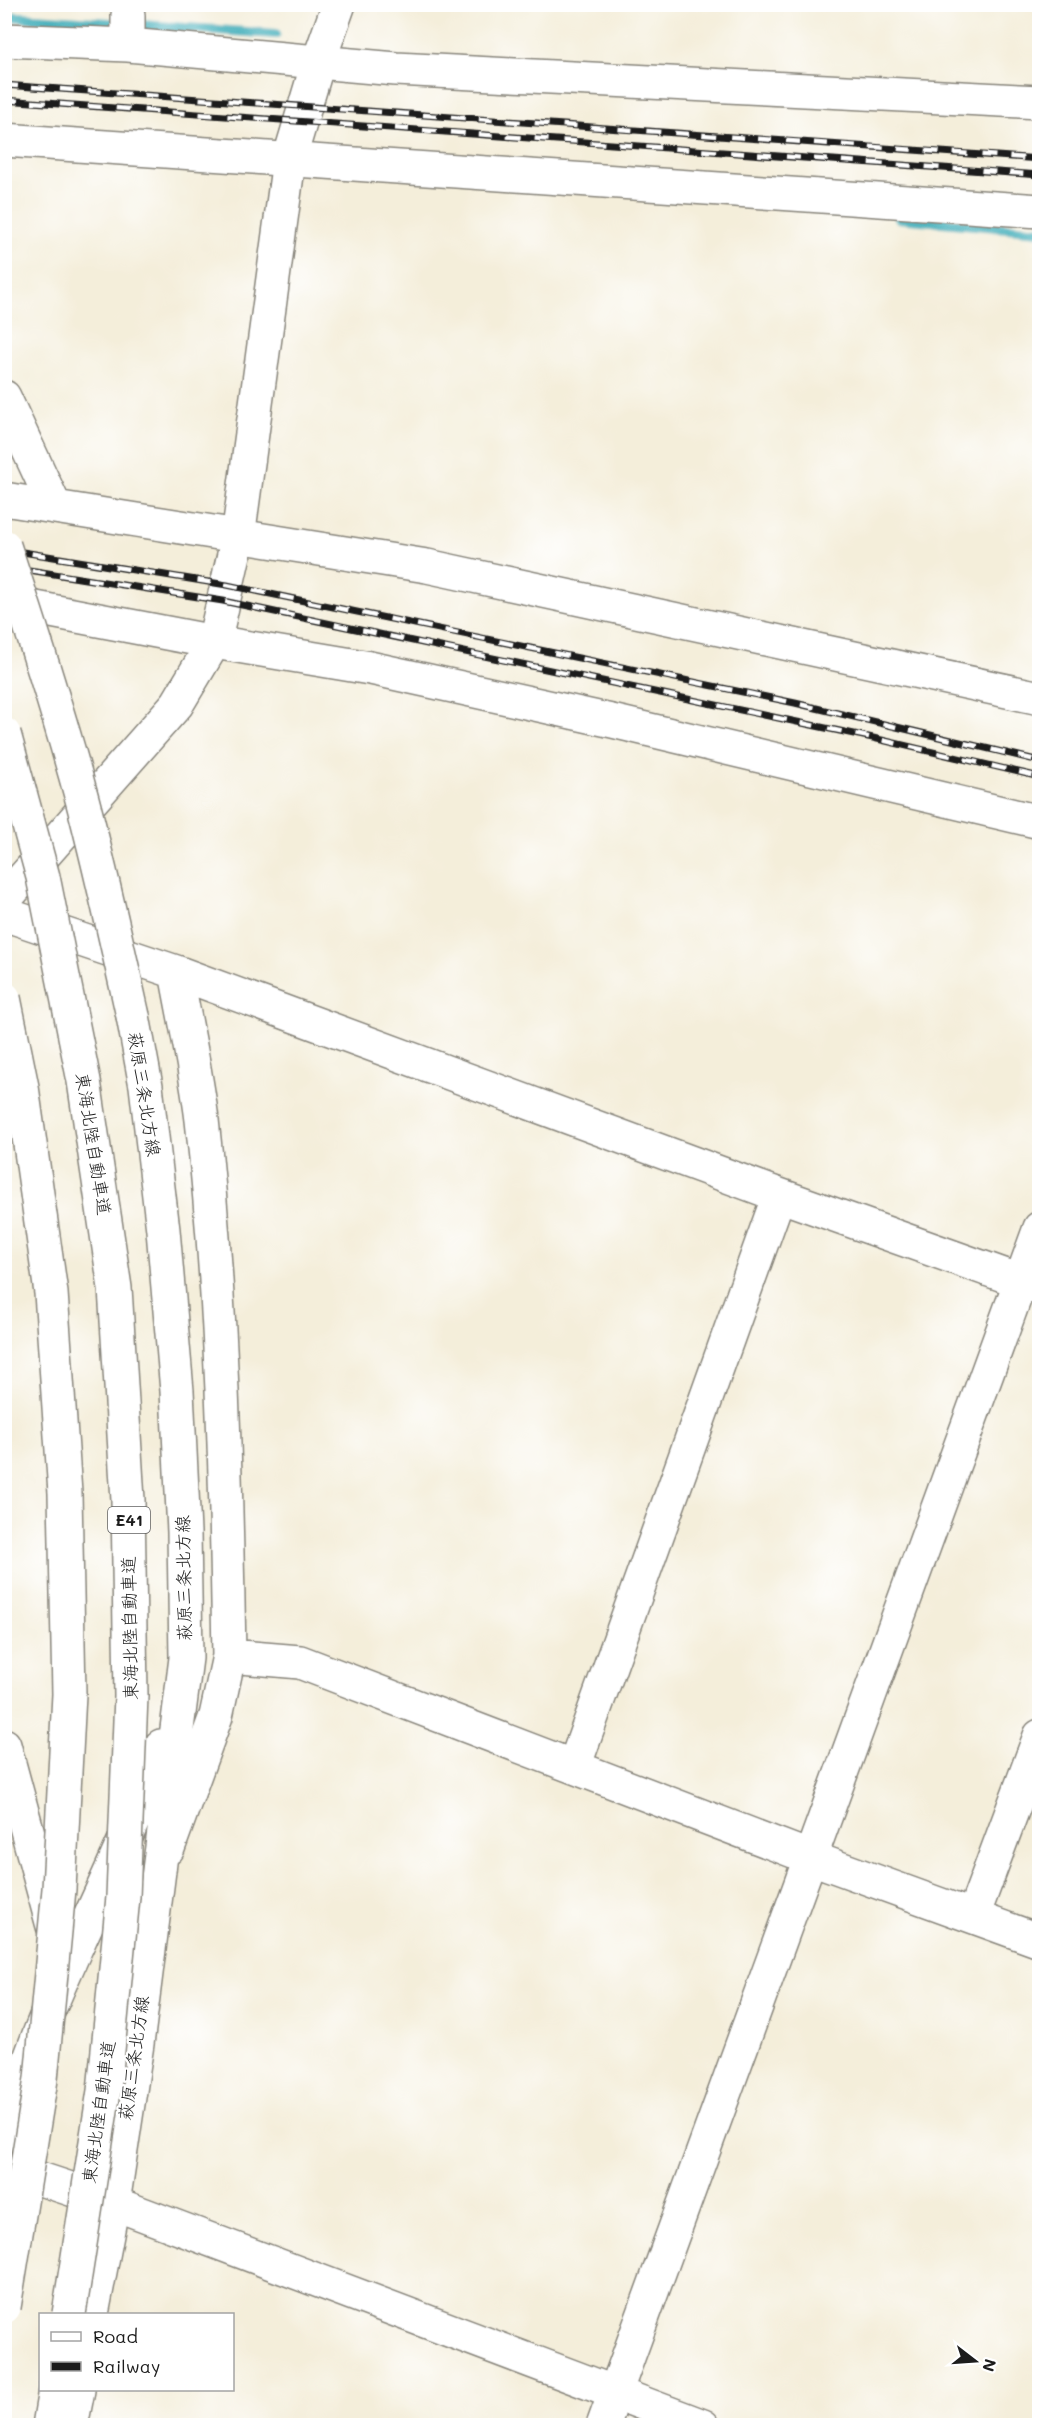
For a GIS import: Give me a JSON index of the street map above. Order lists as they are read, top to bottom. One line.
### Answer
{"streets":{"main road":["萩原三条北方線","東海北陸自動車道","E41"]},"legend":["Road","Railway"],"north":"right"}
